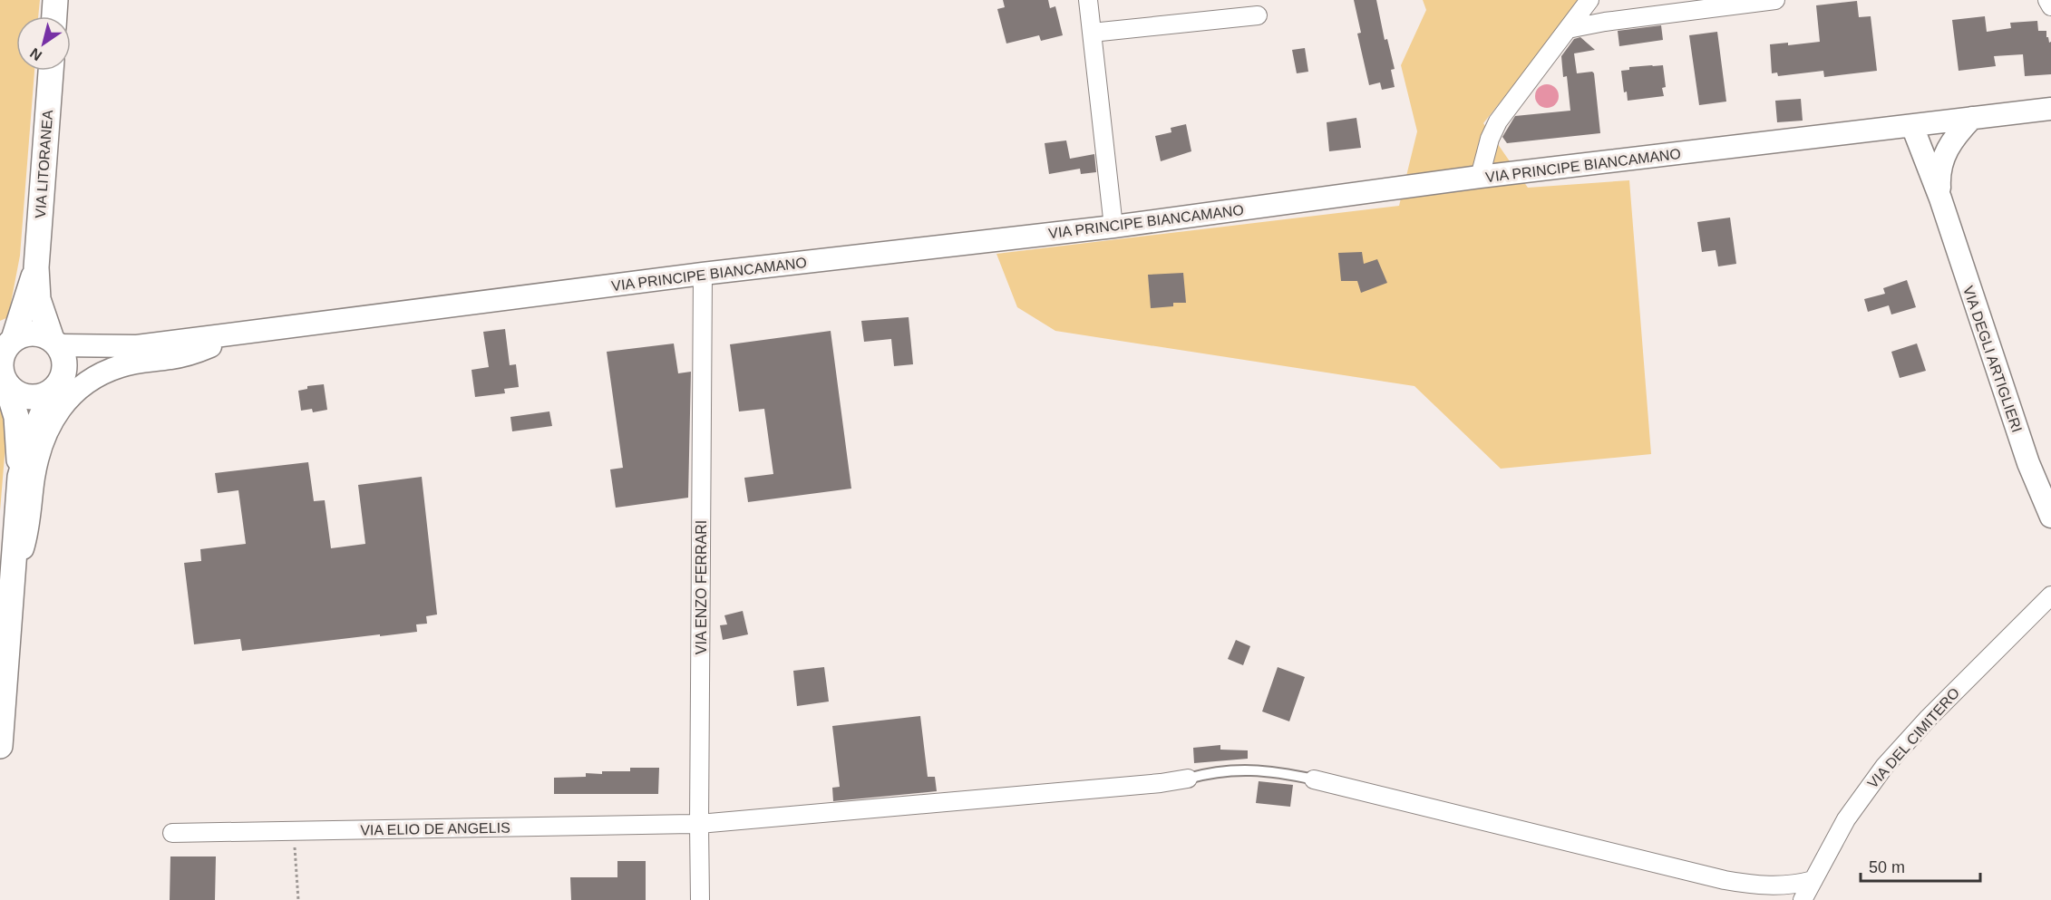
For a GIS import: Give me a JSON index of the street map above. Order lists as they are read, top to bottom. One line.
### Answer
{"streets":{"main road":["VIA LITORANEA"],"street":["VIA PRINCIPE BIANCAMANO","VIA DEGLI ARTIGLIERI","VIA ENZO FERRARI","VIA DEL CIMITERO","VIA ELIO DE ANGELIS"]},"crossings":[["VIA LITORANEA","VIA PRINCIPE BIANCAMANO"],["VIA PRINCIPE BIANCAMANO","VIA DEGLI ARTIGLIERI"],["VIA PRINCIPE BIANCAMANO","VIA ENZO FERRARI"],["VIA ENZO FERRARI","VIA ELIO DE ANGELIS"]],"scale_bar":"50 m","north":"bottom left"}
